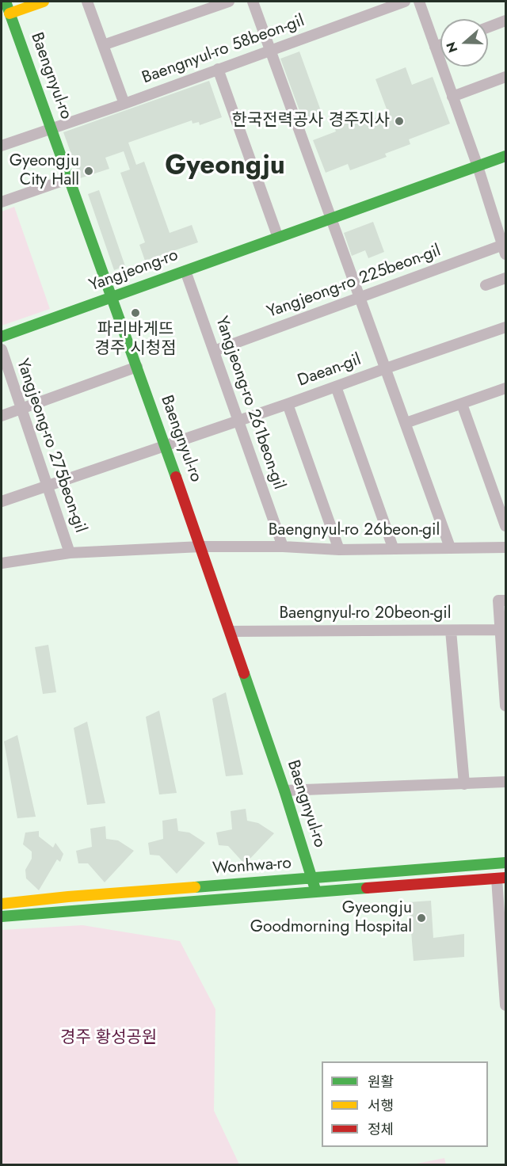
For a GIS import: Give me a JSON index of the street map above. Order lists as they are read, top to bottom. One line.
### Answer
{"streets":{"street":["Baengnyul-ro 58beon-gil","Baengnyul-ro","Yangjeong-ro","Yangjeong-ro 225beon-gil","Daean-gil","Yangjeong-ro 261beon-gil","Yangjeong-ro 275beon-gil","Baengnyul-ro 26beon-gil","Baengnyul-ro 20beon-gil","Wonhwa-ro"]},"crossings":[["Baengnyul-ro 58beon-gil","Baengnyul-ro"],["Baengnyul-ro","Yangjeong-ro"],["Baengnyul-ro","Daean-gil"],["Baengnyul-ro","Baengnyul-ro 26beon-gil"],["Baengnyul-ro","Baengnyul-ro 20beon-gil"],["Baengnyul-ro","Wonhwa-ro"],["Yangjeong-ro","Yangjeong-ro 261beon-gil"],["Yangjeong-ro 225beon-gil","Yangjeong-ro 261beon-gil"],["Daean-gil","Yangjeong-ro 261beon-gil"],["Daean-gil","Yangjeong-ro 275beon-gil"],["Yangjeong-ro 261beon-gil","Baengnyul-ro 26beon-gil"],["Yangjeong-ro 275beon-gil","Baengnyul-ro 26beon-gil"]],"districts":["Gyeongju"],"parks":["경주 황성공원"],"places":["한국전력공사 경주지사","Gyeongju City Hall","파리바게뜨 경주 시청점","Gyeongju Goodmorning Hospital"],"legend":["원활","서행","정체"],"north":"left"}
